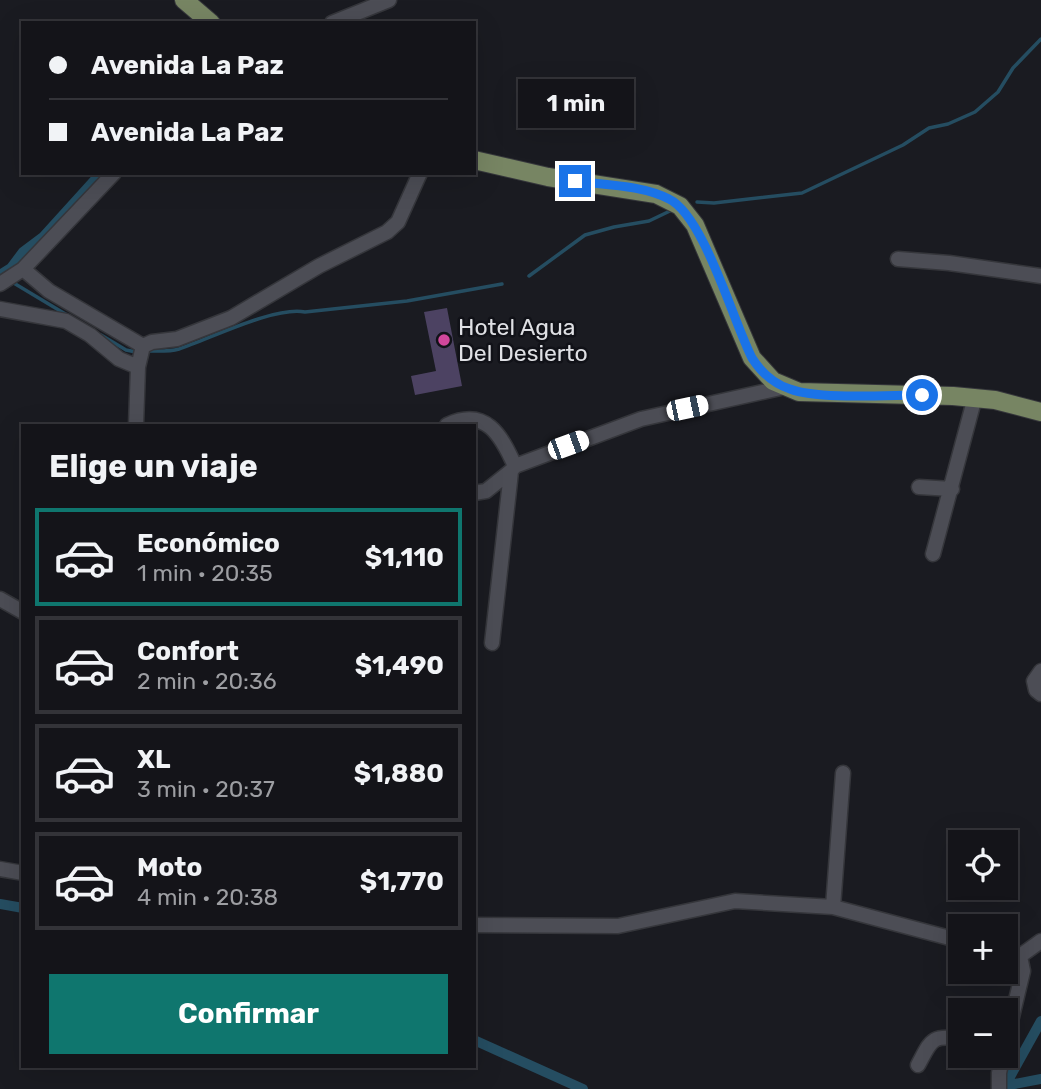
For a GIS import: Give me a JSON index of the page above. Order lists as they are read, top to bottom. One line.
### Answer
{"places":["Hotel Agua Del Desierto"],"page":{"banner":["Avenida La Paz","Avenida La Paz"],"bubble":"1 min","heading":"Elige un viaje","list":[{"name":"Económico","note":"1 min · 20:35","value":"$1,110"},{"name":"Confort","note":"2 min · 20:36","value":"$1,490"},{"name":"XL","note":"3 min · 20:37","value":"$1,880"},{"name":"Moto","note":"4 min · 20:38","value":"$1,770"}],"map_buttons":["+","−"],"buttons":"Confirmar"}}
